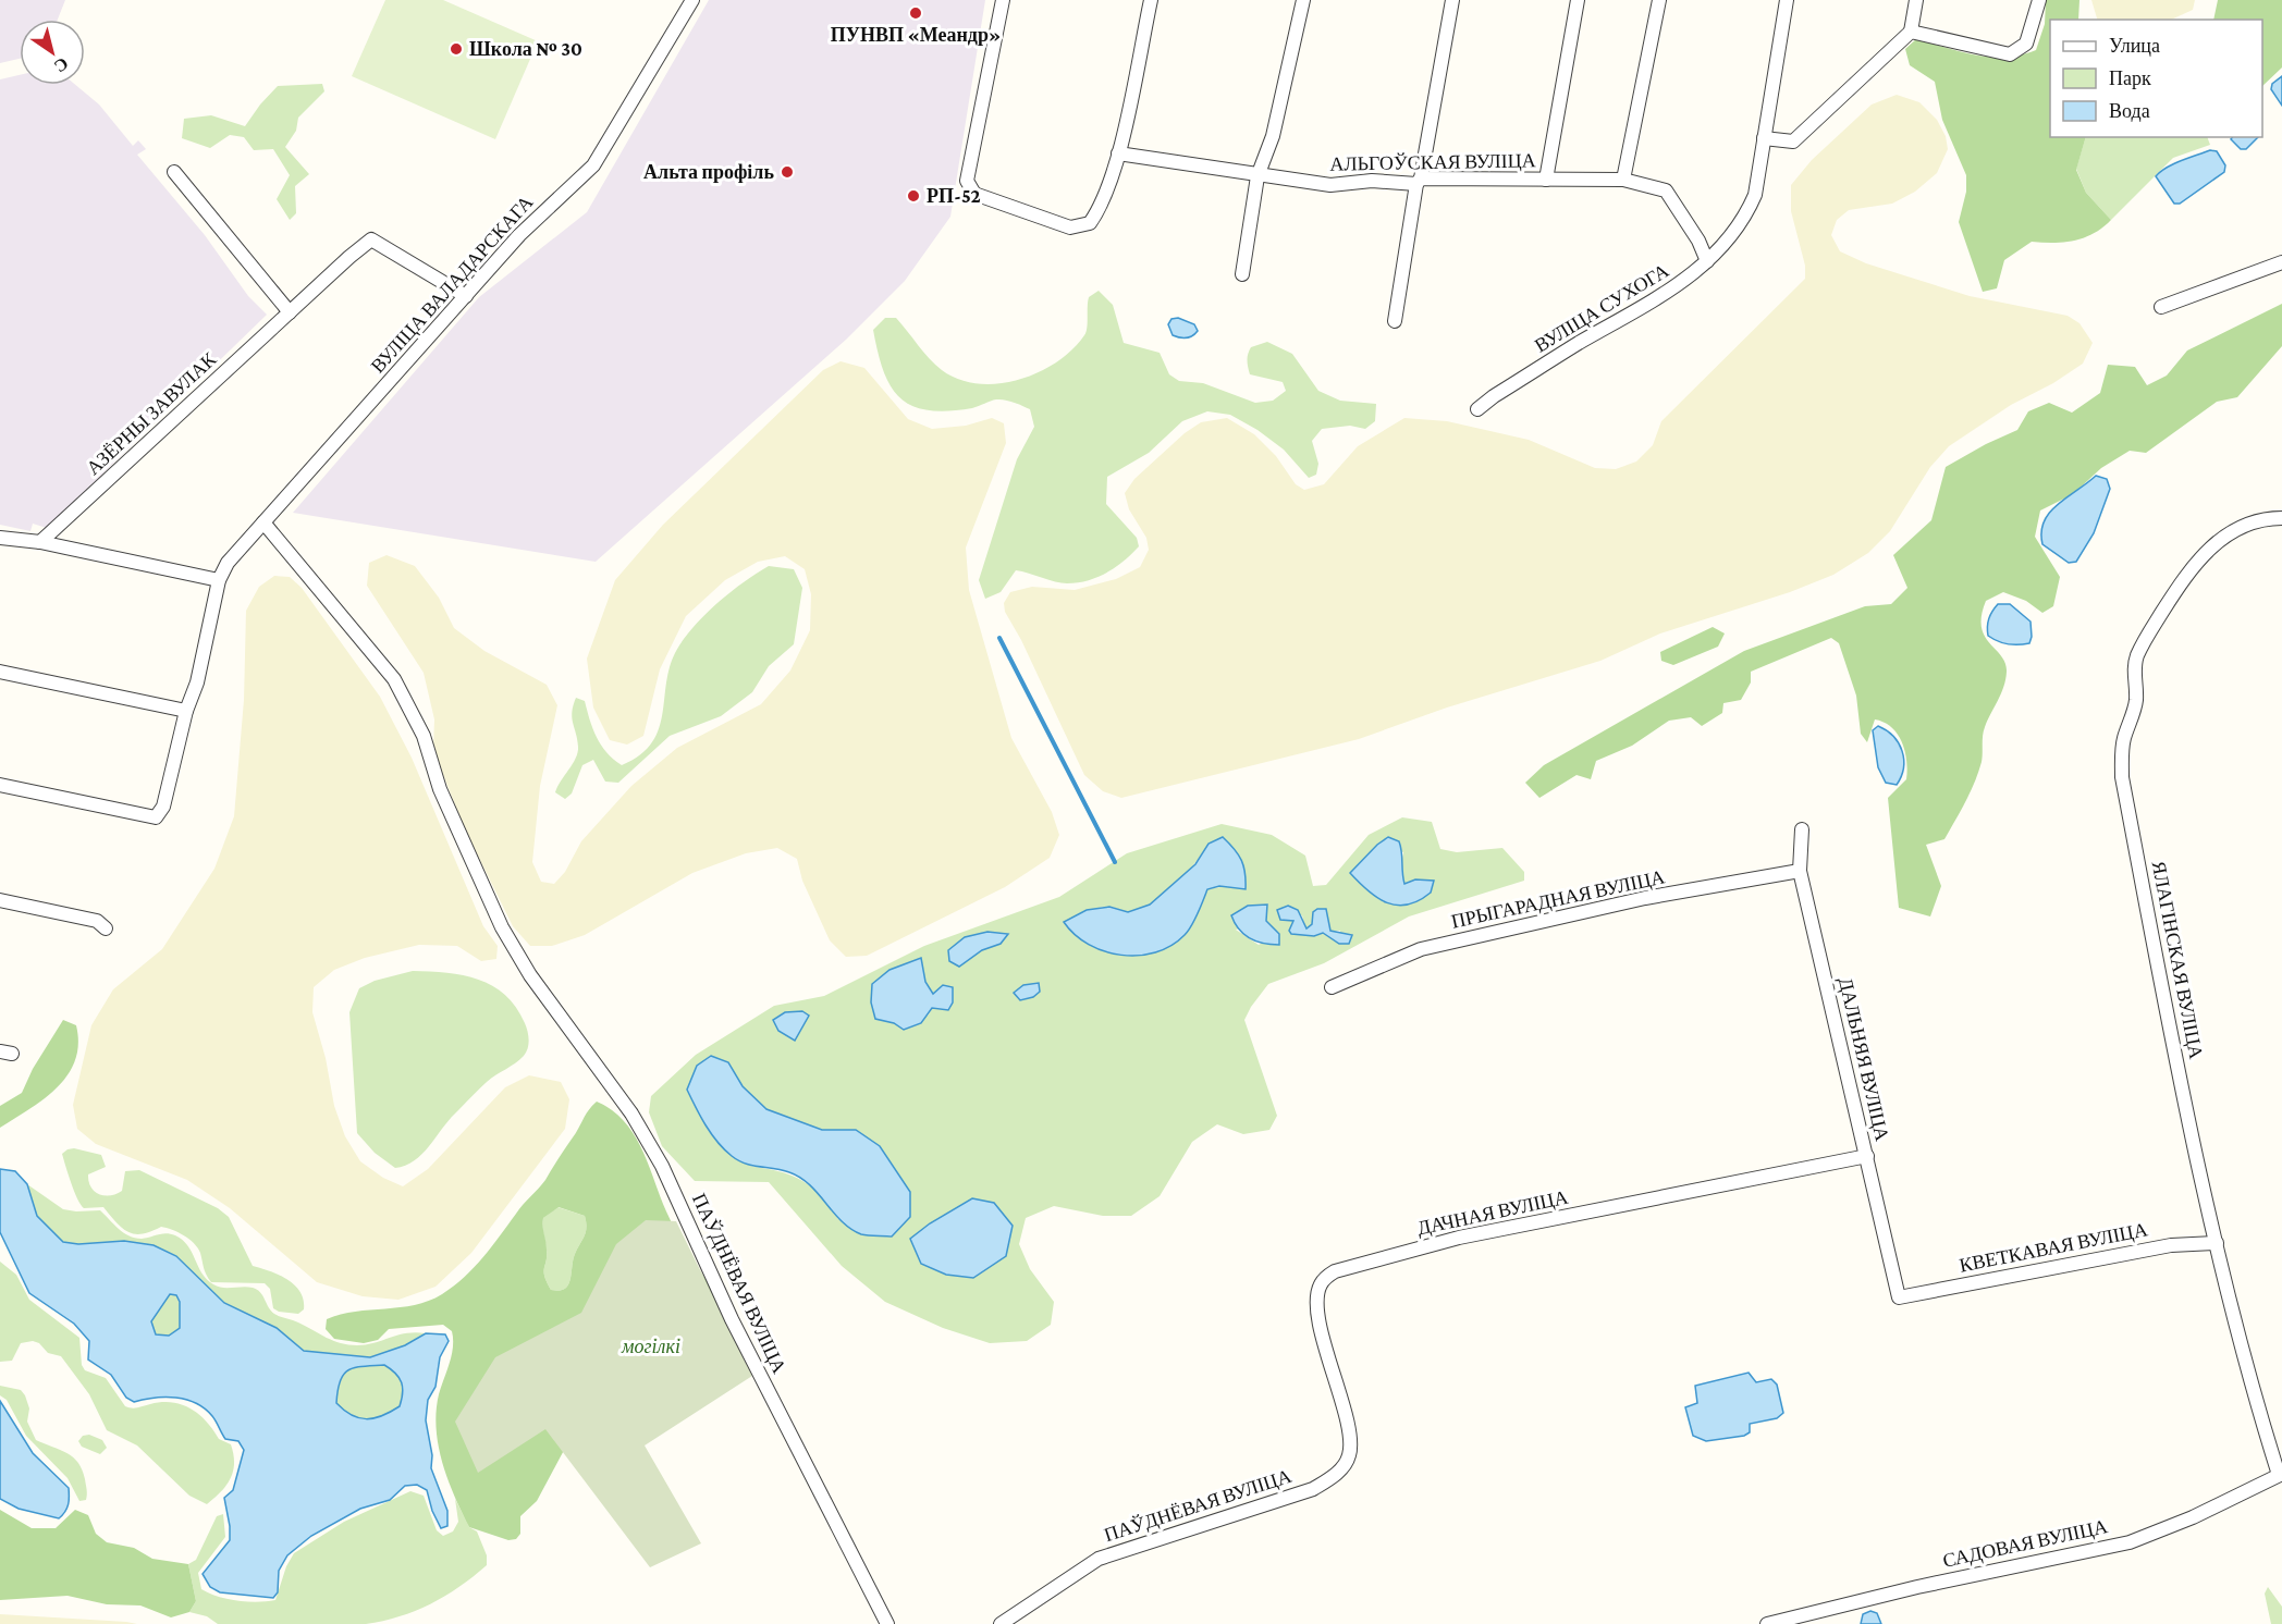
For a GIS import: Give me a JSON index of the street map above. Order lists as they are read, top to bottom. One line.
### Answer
{"streets":{"street":["АЛЬГОЎСКАЯ ВУЛІЦА","ВУЛІЦА ВАЛАДАРСКАГА","ВУЛІЦА СУХОГА","АЗЁРНЫ ЗАВУЛАК","ПРЫГАРАДНАЯ ВУЛІЦА","ЯЛАГІНСКАЯ ВУЛІЦА","ДАЛЬНЯЯ ВУЛІЦА","ДАЧНАЯ ВУЛІЦА","КВЕТКАВАЯ ВУЛІЦА","ПАЎДНЁВАЯ ВУЛІЦА","САДОВАЯ ВУЛІЦА"]},"crossings":[["АЛЬГОЎСКАЯ ВУЛІЦА","ВУЛІЦА СУХОГА"],["ВУЛІЦА ВАЛАДАРСКАГА","АЗЁРНЫ ЗАВУЛАК"],["ВУЛІЦА ВАЛАДАРСКАГА","ПАЎДНЁВАЯ ВУЛІЦА"],["ПРЫГАРАДНАЯ ВУЛІЦА","ДАЛЬНЯЯ ВУЛІЦА"],["ЯЛАГІНСКАЯ ВУЛІЦА","КВЕТКАВАЯ ВУЛІЦА"],["ЯЛАГІНСКАЯ ВУЛІЦА","САДОВАЯ ВУЛІЦА"],["ДАЛЬНЯЯ ВУЛІЦА","ДАЧНАЯ ВУЛІЦА"],["ДАЛЬНЯЯ ВУЛІЦА","КВЕТКАВАЯ ВУЛІЦА"],["ДАЧНАЯ ВУЛІЦА","ПАЎДНЁВАЯ ВУЛІЦА"]],"parks":["могілкі"],"places":["ПУНВП «Меандр»","Школа № 30","Альта профіль","РП-52"],"legend":["Улица","Парк","Вода"],"north":"bottom right"}
